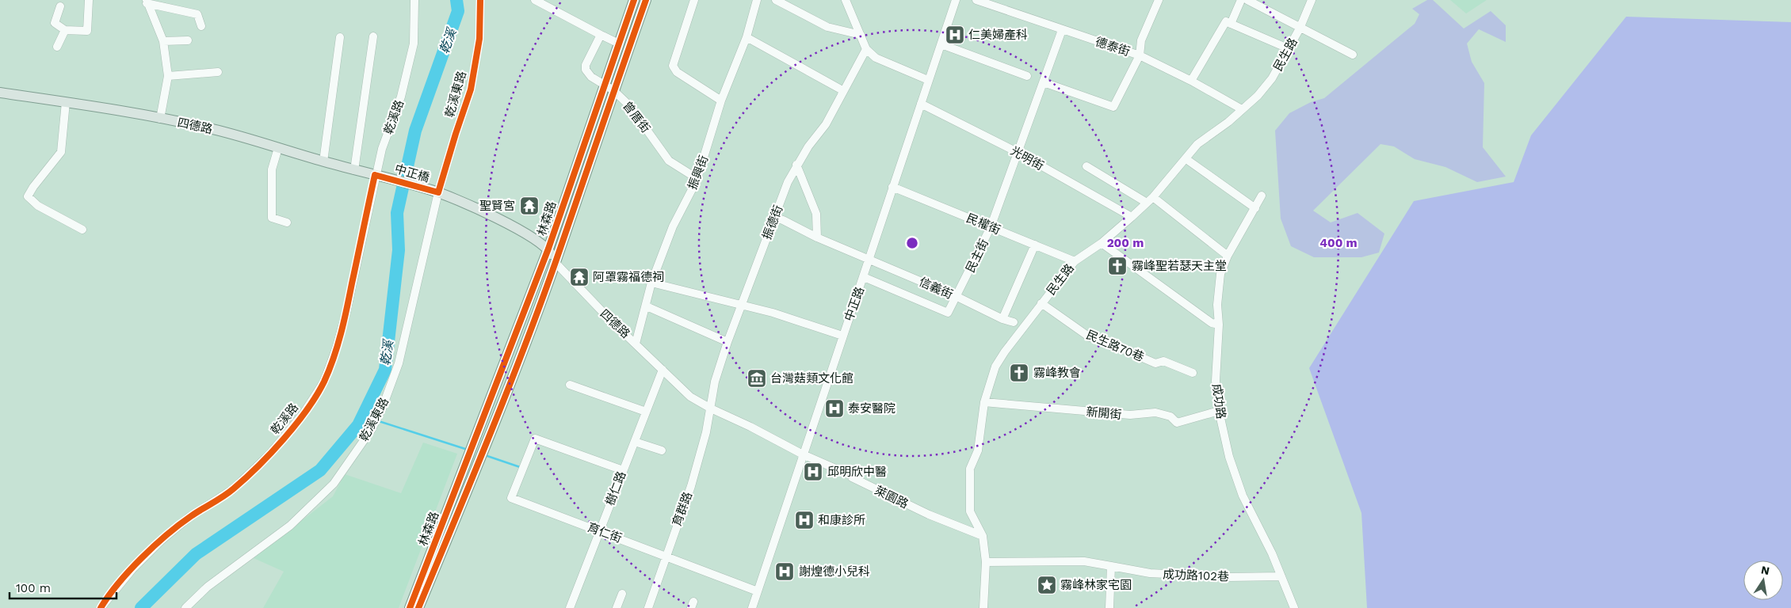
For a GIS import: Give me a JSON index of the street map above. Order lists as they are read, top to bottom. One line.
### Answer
{"streets":{"main road":["四德路","中正橋","林森路"],"street":["德泰街","民生路","乾溪東路","乾溪路","曾厝街","光明街","振興街","振德街","民權街","民主街","信義街","中正路","民生路70巷","成功路","新開街","樹仁路","萊園路","育群路","育仁街","成功路102巷"]},"crossings":[["德泰街","民生路"],["德泰街","民主街"],["民生路","光明街"],["民生路","民權街"],["民生路","民生路70巷"],["民生路","新開街"],["民生路","萊園路"],["乾溪東路","四德路"],["乾溪東路","中正橋"],["乾溪路","四德路"],["曾厝街","振興街"],["曾厝街","林森路"],["四德路","振興街"],["四德路","中正橋"],["四德路","林森路"],["四德路","振德街"],["四德路","中正路"],["四德路","樹仁路"],["四德路","萊園路"],["四德路","育群路"],["光明街","民主街"],["光明街","中正路"],["振德街","信義街"],["振德街","育群路"],["民權街","民主街"],["民權街","中正路"],["民主街","信義街"],["民主街","中正路"],["信義街","中正路"],["中正路","萊園路"],["中正路","育仁街"],["成功路","新開街"],["成功路","成功路102巷"],["樹仁路","育仁街"],["育群路","育仁街"]],"water":["乾溪"],"places":{"hospital":["仁美婦產科","泰安醫院","邱明欣中醫","和康診所","謝煌德小兒科"],"temple":["聖賢宮","阿罩霧福德祠"],"church":["霧峰聖若瑟天主堂","霧峰教會"],"museum":["台灣菇類文化館"],"place":["霧峰林家宅園"]},"scale_bar":"100 m","north":"top","rings":["200 m","400 m"]}
